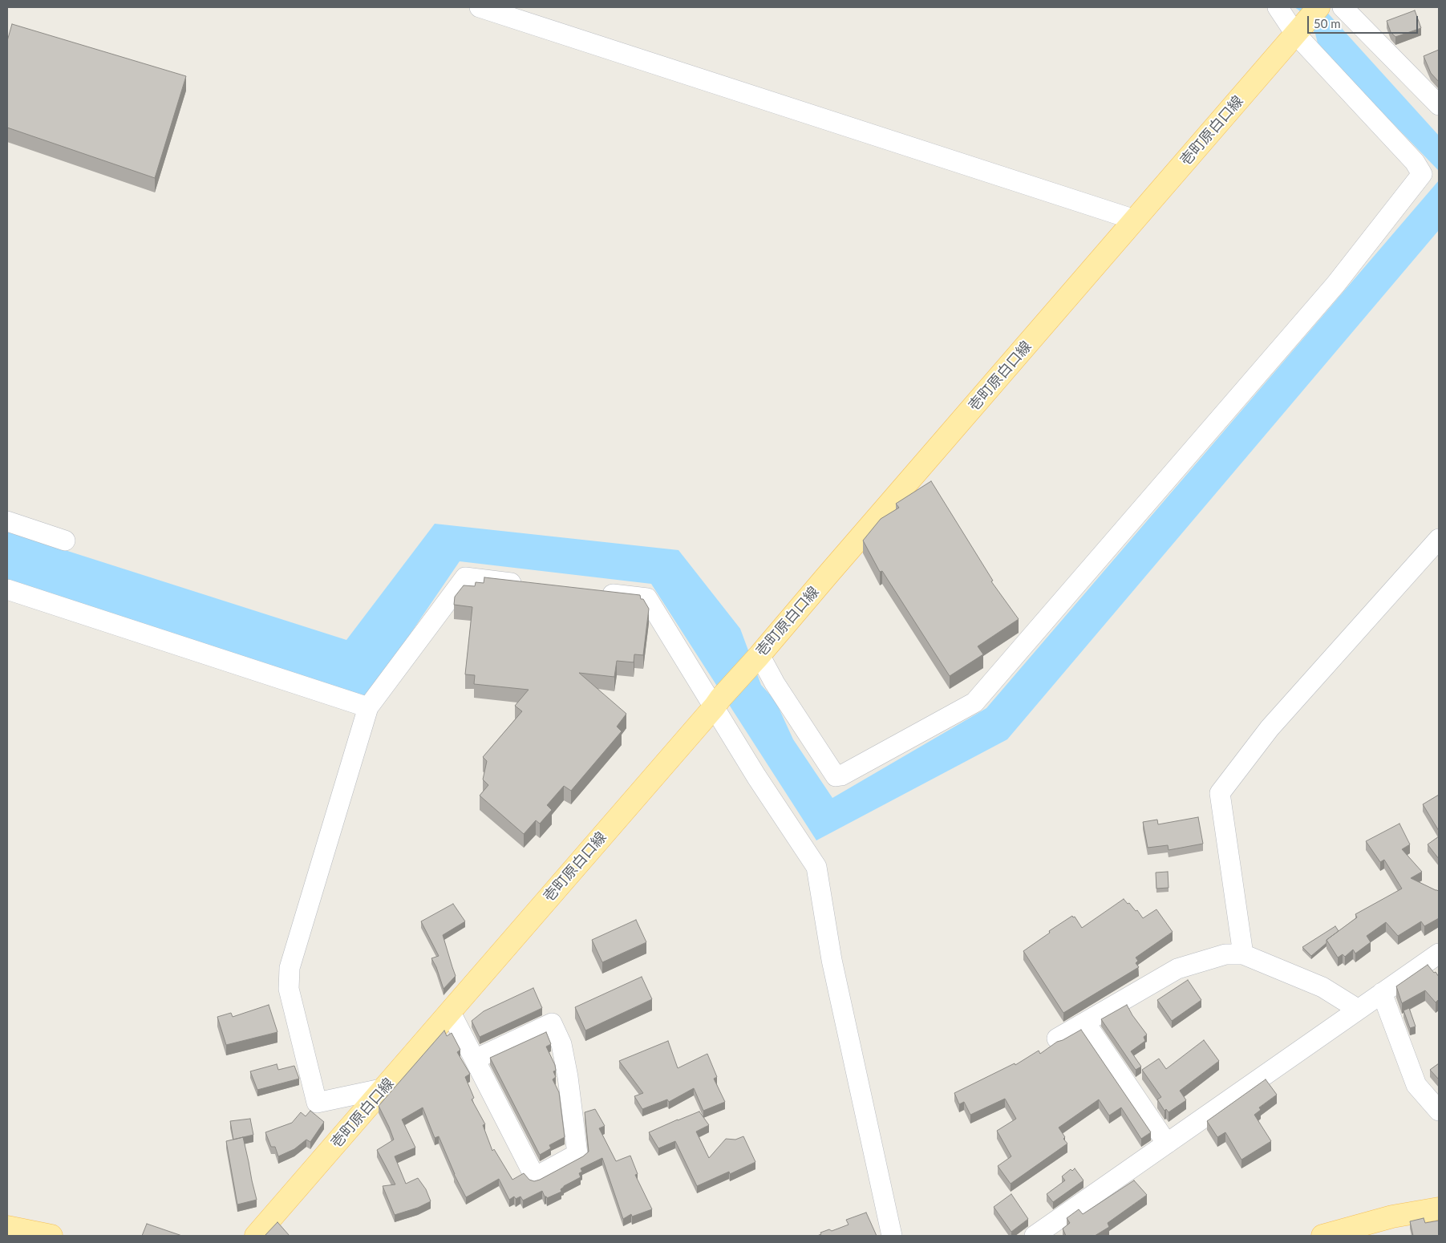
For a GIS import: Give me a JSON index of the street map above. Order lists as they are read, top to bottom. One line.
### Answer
{"streets":{"main road":["壱町原白口線"]},"scale_bar":"50 m"}
